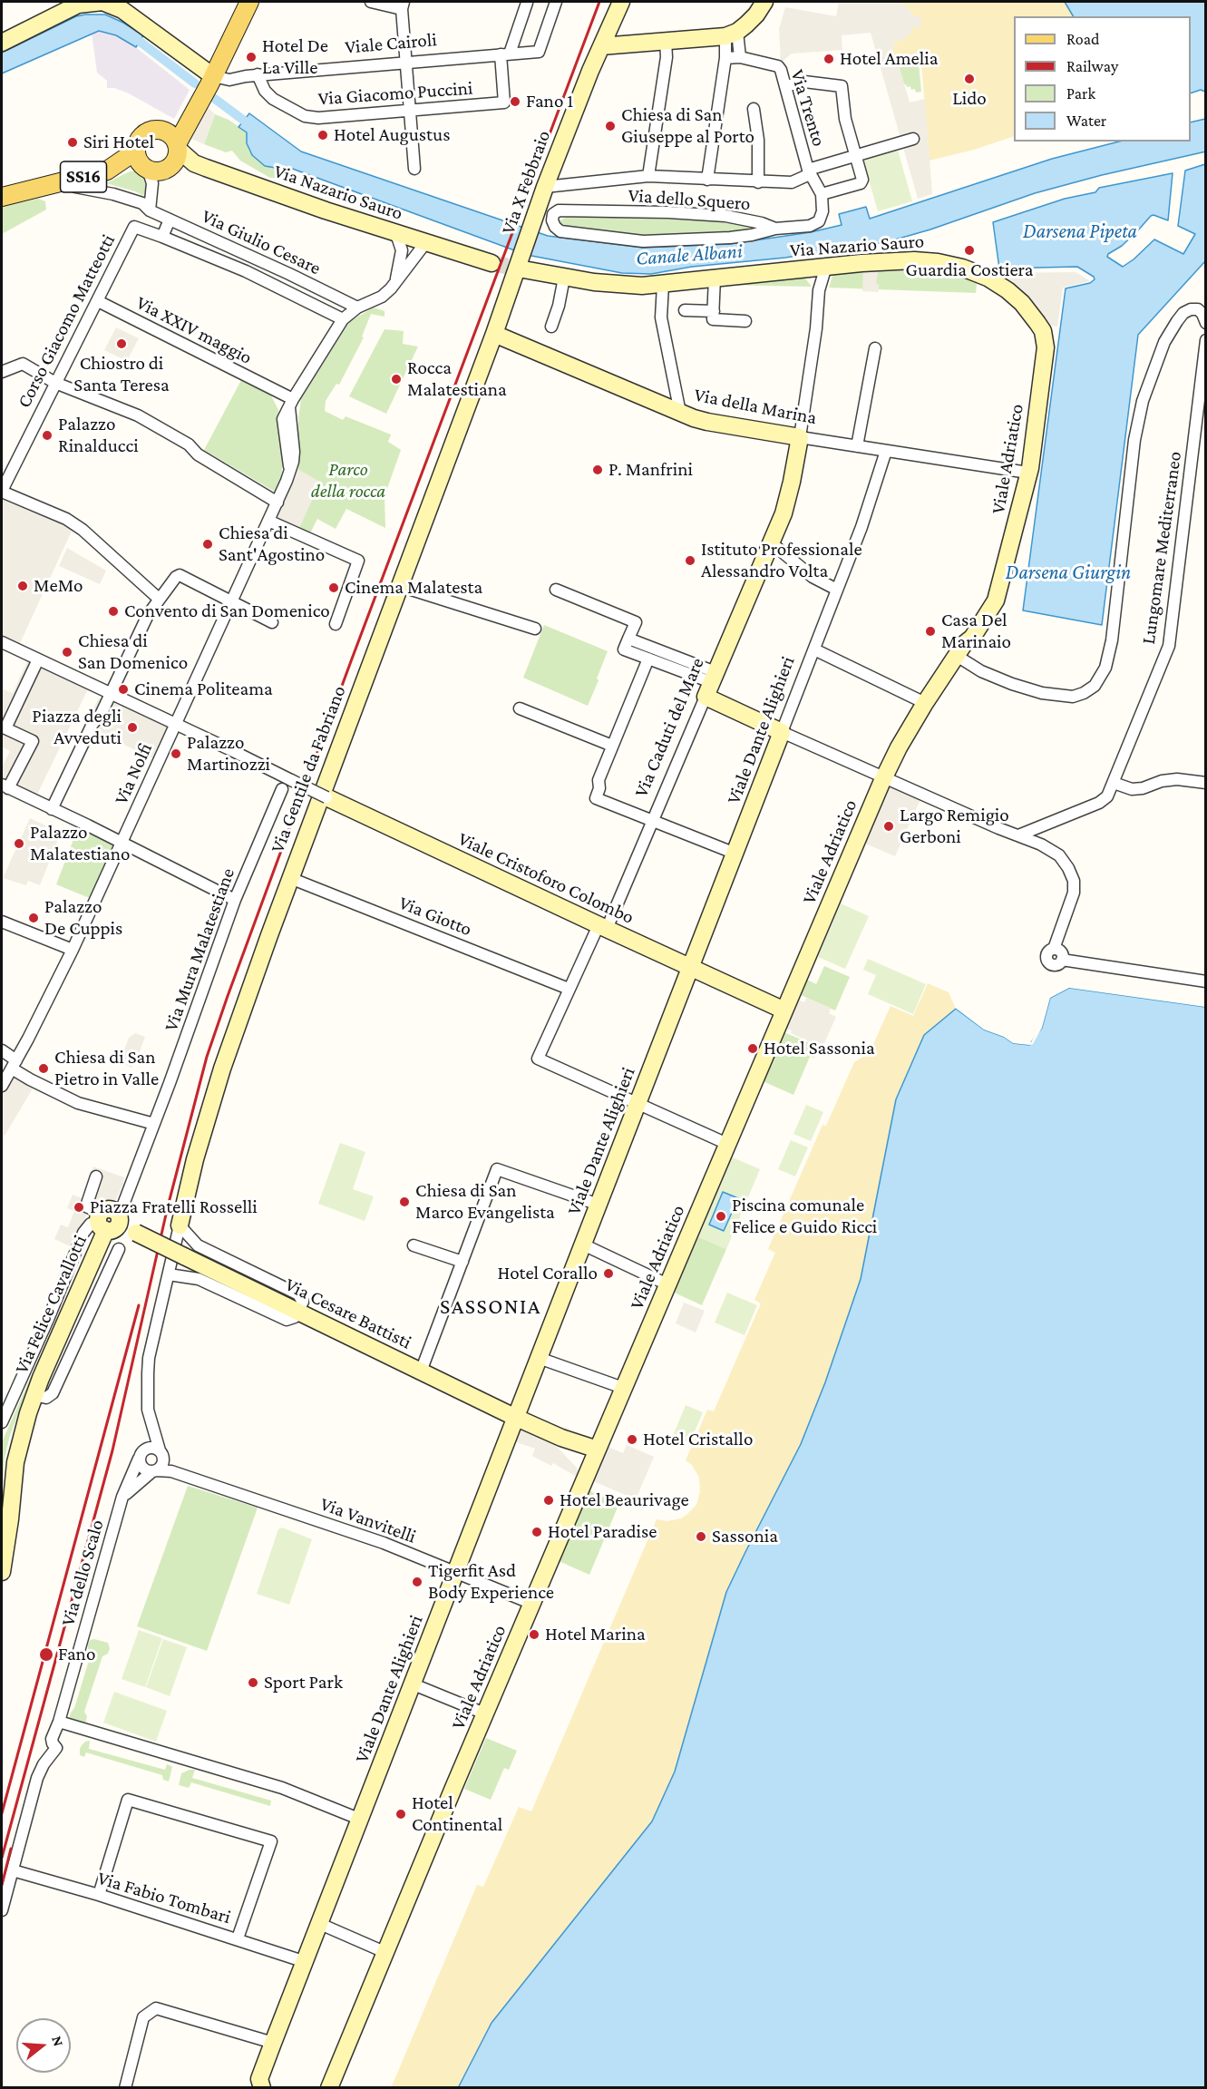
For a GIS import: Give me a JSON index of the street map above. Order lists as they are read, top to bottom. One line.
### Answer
{"streets":{"main road":["SS16"],"street":["Viale Cairoli","Via Giacomo Puccini","Via Trento","Via X Febbraio","Via Nazario Sauro","Via dello Squero","Via Giulio Cesare","Corso Giacomo Matteotti","Via XXIV maggio","Via della Marina","Viale Adriatico","Lungomare Mediterraneo","Via Caduti del Mare","Viale Dante Alighieri","Via Gentile da Fabriano","Via Nolfi","Viale Cristoforo Colombo","Via Giotto","Via Mura Malatestiane","Via Felice Cavallotti","Via Cesare Battisti","Via Vanvitelli","Via dello Scalo","Via Fabio Tombari"]},"crossings":[["Viale Cairoli","Via Giacomo Puccini"],["Viale Cairoli","SS16"],["Via Trento","Via dello Squero"],["SS16","Via Nazario Sauro"],["SS16","Via Giulio Cesare"],["Via X Febbraio","Via Nazario Sauro"],["Via X Febbraio","Via della Marina"],["Via X Febbraio","Via Gentile da Fabriano"],["Via Nazario Sauro","Viale Adriatico"],["Via Nazario Sauro","Via Caduti del Mare"],["Corso Giacomo Matteotti","Via XXIV maggio"],["Via XXIV maggio","Via Nolfi"],["Via della Marina","Via Caduti del Mare"],["Via della Marina","Viale Dante Alighieri"],["Via della Marina","Via Gentile da Fabriano"],["Viale Adriatico","Lungomare Mediterraneo"],["Viale Adriatico","Viale Cristoforo Colombo"],["Viale Adriatico","Via Cesare Battisti"],["Viale Adriatico","Via Vanvitelli"],["Via Caduti del Mare","Viale Dante Alighieri"],["Via Caduti del Mare","Viale Cristoforo Colombo"],["Via Caduti del Mare","Via Giotto"],["Viale Dante Alighieri","Viale Cristoforo Colombo"],["Viale Dante Alighieri","Via Cesare Battisti"],["Viale Dante Alighieri","Via Vanvitelli"],["Viale Dante Alighieri","Via Fabio Tombari"],["Via Gentile da Fabriano","Via Giotto"],["Via Gentile da Fabriano","Via Vanvitelli"],["Via Gentile da Fabriano","Via dello Scalo"],["Via Nolfi","Viale Cristoforo Colombo"],["Via Mura Malatestiane","Via Felice Cavallotti"],["Via Mura Malatestiane","Via Cesare Battisti"],["Via Felice Cavallotti","Via Cesare Battisti"],["Via Vanvitelli","Via dello Scalo"],["Via dello Scalo","Via Fabio Tombari"]],"districts":["SASSONIA"],"water":["Darsena Pipeta","Canale Albani","Darsena Giurgin"],"parks":["Parco della rocca"],"places":["Hotel De La Ville","Hotel Amelia","Lido","Fano 1","Chiesa di San Giuseppe al Porto","Hotel Augustus","Siri Hotel","Guardia Costiera","Chiostro di Santa Teresa","Rocca Malatestiana","Palazzo Rinalducci","P. Manfrini","Chiesa di Sant'Agostino","Istituto Professionale Alessandro Volta","MeMo","Cinema Malatesta","Convento di San Domenico","Casa Del Marinaio","Chiesa di San Domenico","Cinema Politeama","Piazza degli Avveduti","Palazzo Martinozzi","Largo Remigio Gerboni","Palazzo Malatestiano","Palazzo De Cuppis","Hotel Sassonia","Chiesa di San Pietro in Valle","Chiesa di San Marco Evangelista","Piazza Fratelli Rosselli","Piscina comunale Felice e Guido Ricci","Hotel Corallo","Hotel Cristallo","Hotel Beaurivage","Hotel Paradise","Sassonia","Tigerfit Asd Body Experience","Hotel Marina","Fano","Sport Park","Hotel Continental"],"legend":["Road","Railway","Park","Water"],"north":"right"}
